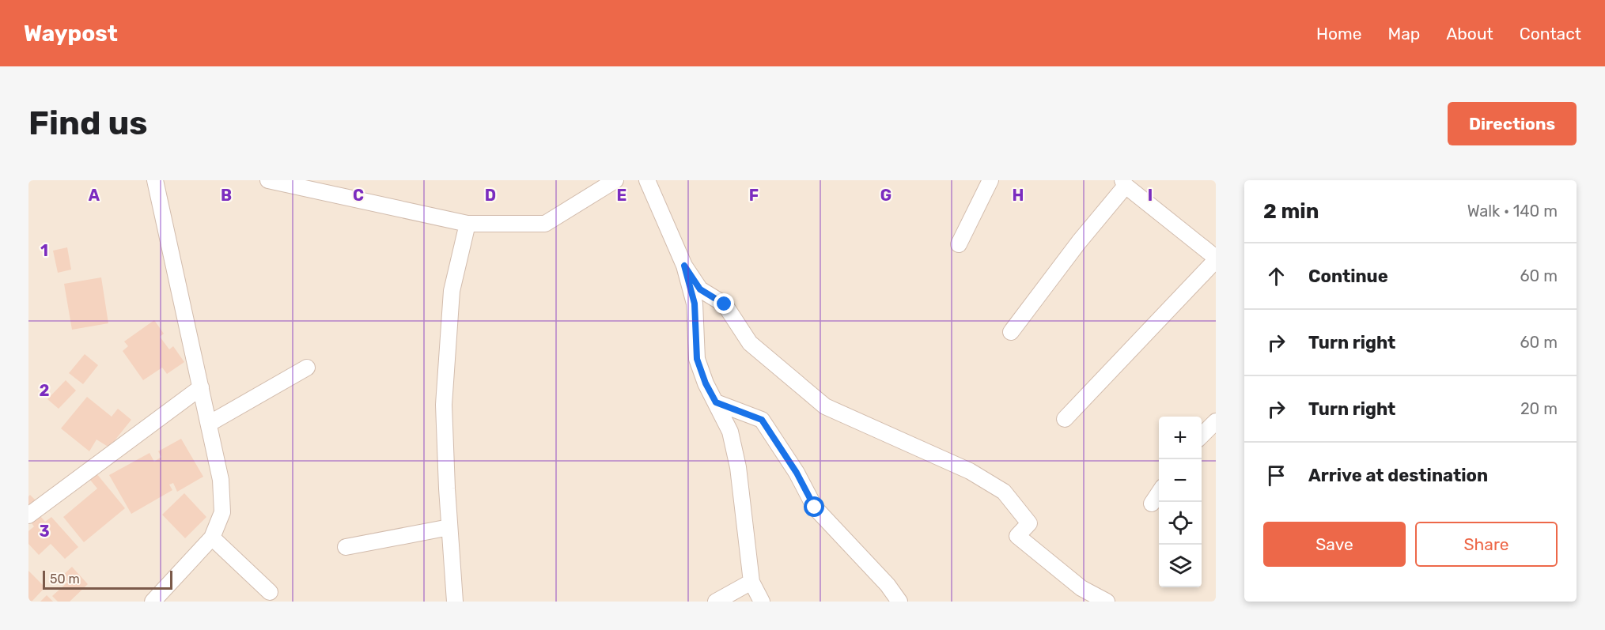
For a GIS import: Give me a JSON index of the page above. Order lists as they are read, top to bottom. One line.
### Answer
{"scale_bar":"50 m","page":{"header":"Waypost","nav":["Home","Map","About","Contact"],"buttons":["Directions",["Save","Share"]],"title":"Find us","heading":["2 min","Walk · 140 m"],"list":[["Continue","60 m"],["Turn right","60 m"],["Turn right","20 m"],"Arrive at destination"],"map_buttons":["+","−"],"scale":"50 m"},"grid":{"columns":["A","B","C","D","E","F","G","H","I"],"rows":["1","2","3"]}}
